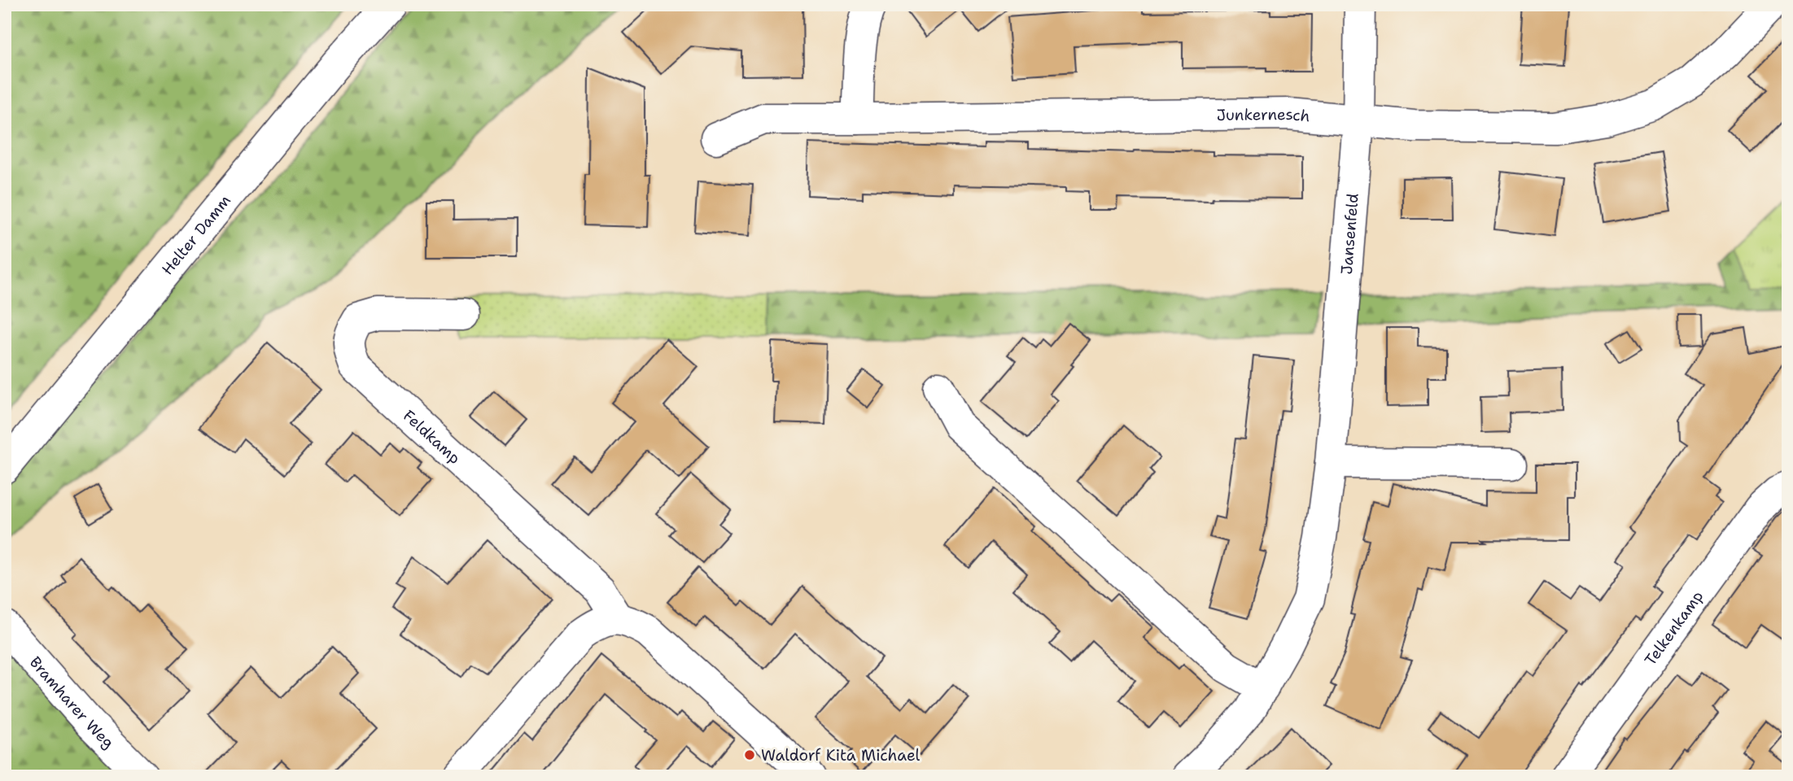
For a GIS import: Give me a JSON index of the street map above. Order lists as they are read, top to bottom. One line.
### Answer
{"streets":{"street":["Junkernesch","Jansenfeld","Helter Damm","Feldkamp","Telkenkamp","Bramharer Weg"]},"crossings":[["Junkernesch","Jansenfeld"]],"places":["Waldorf Kita Michael"]}
